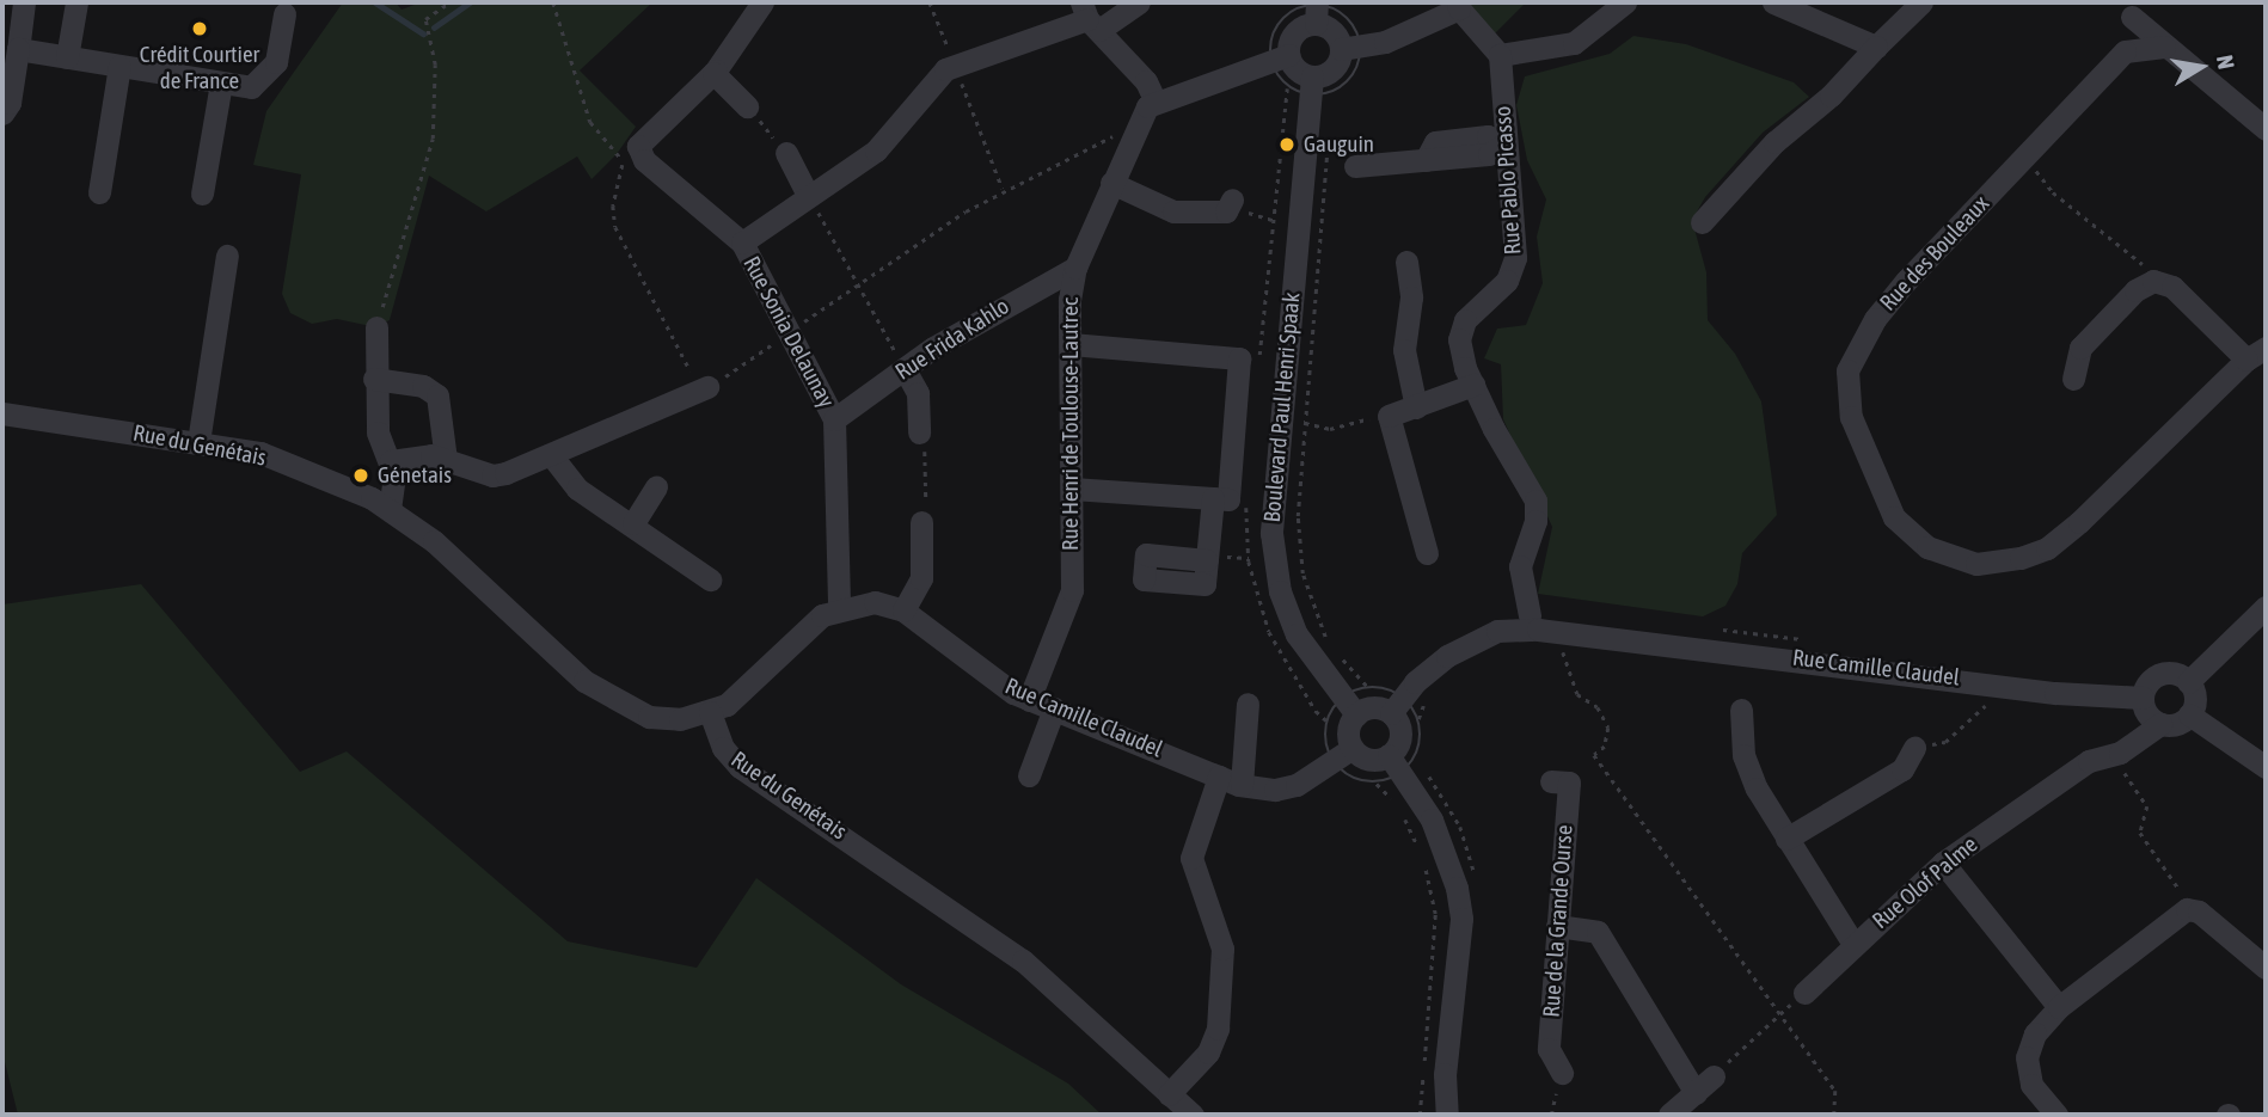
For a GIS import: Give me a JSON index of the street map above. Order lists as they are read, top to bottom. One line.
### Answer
{"streets":{"street":["Rue Pablo Picasso","Rue des Bouleaux","Rue Sonia Delaunay","Rue Frida Kahlo","Boulevard Paul Henri Spaak","Rue Henri de Toulouse-Lautrec","Rue du Genétais","Rue Camille Claudel","Rue Olof Palme","Rue de la Grande Ourse"]},"crossings":[["Rue Pablo Picasso","Rue Camille Claudel"],["Rue Sonia Delaunay","Rue Frida Kahlo"],["Rue Sonia Delaunay","Rue Camille Claudel"],["Rue Frida Kahlo","Rue Henri de Toulouse-Lautrec"],["Boulevard Paul Henri Spaak","Rue Camille Claudel"],["Rue Henri de Toulouse-Lautrec","Rue Camille Claudel"],["Rue du Genétais","Rue Camille Claudel"],["Rue Camille Claudel","Rue Olof Palme"]],"places":["Crédit Courtier de France","Gauguin","Génetais"],"north":"right"}
